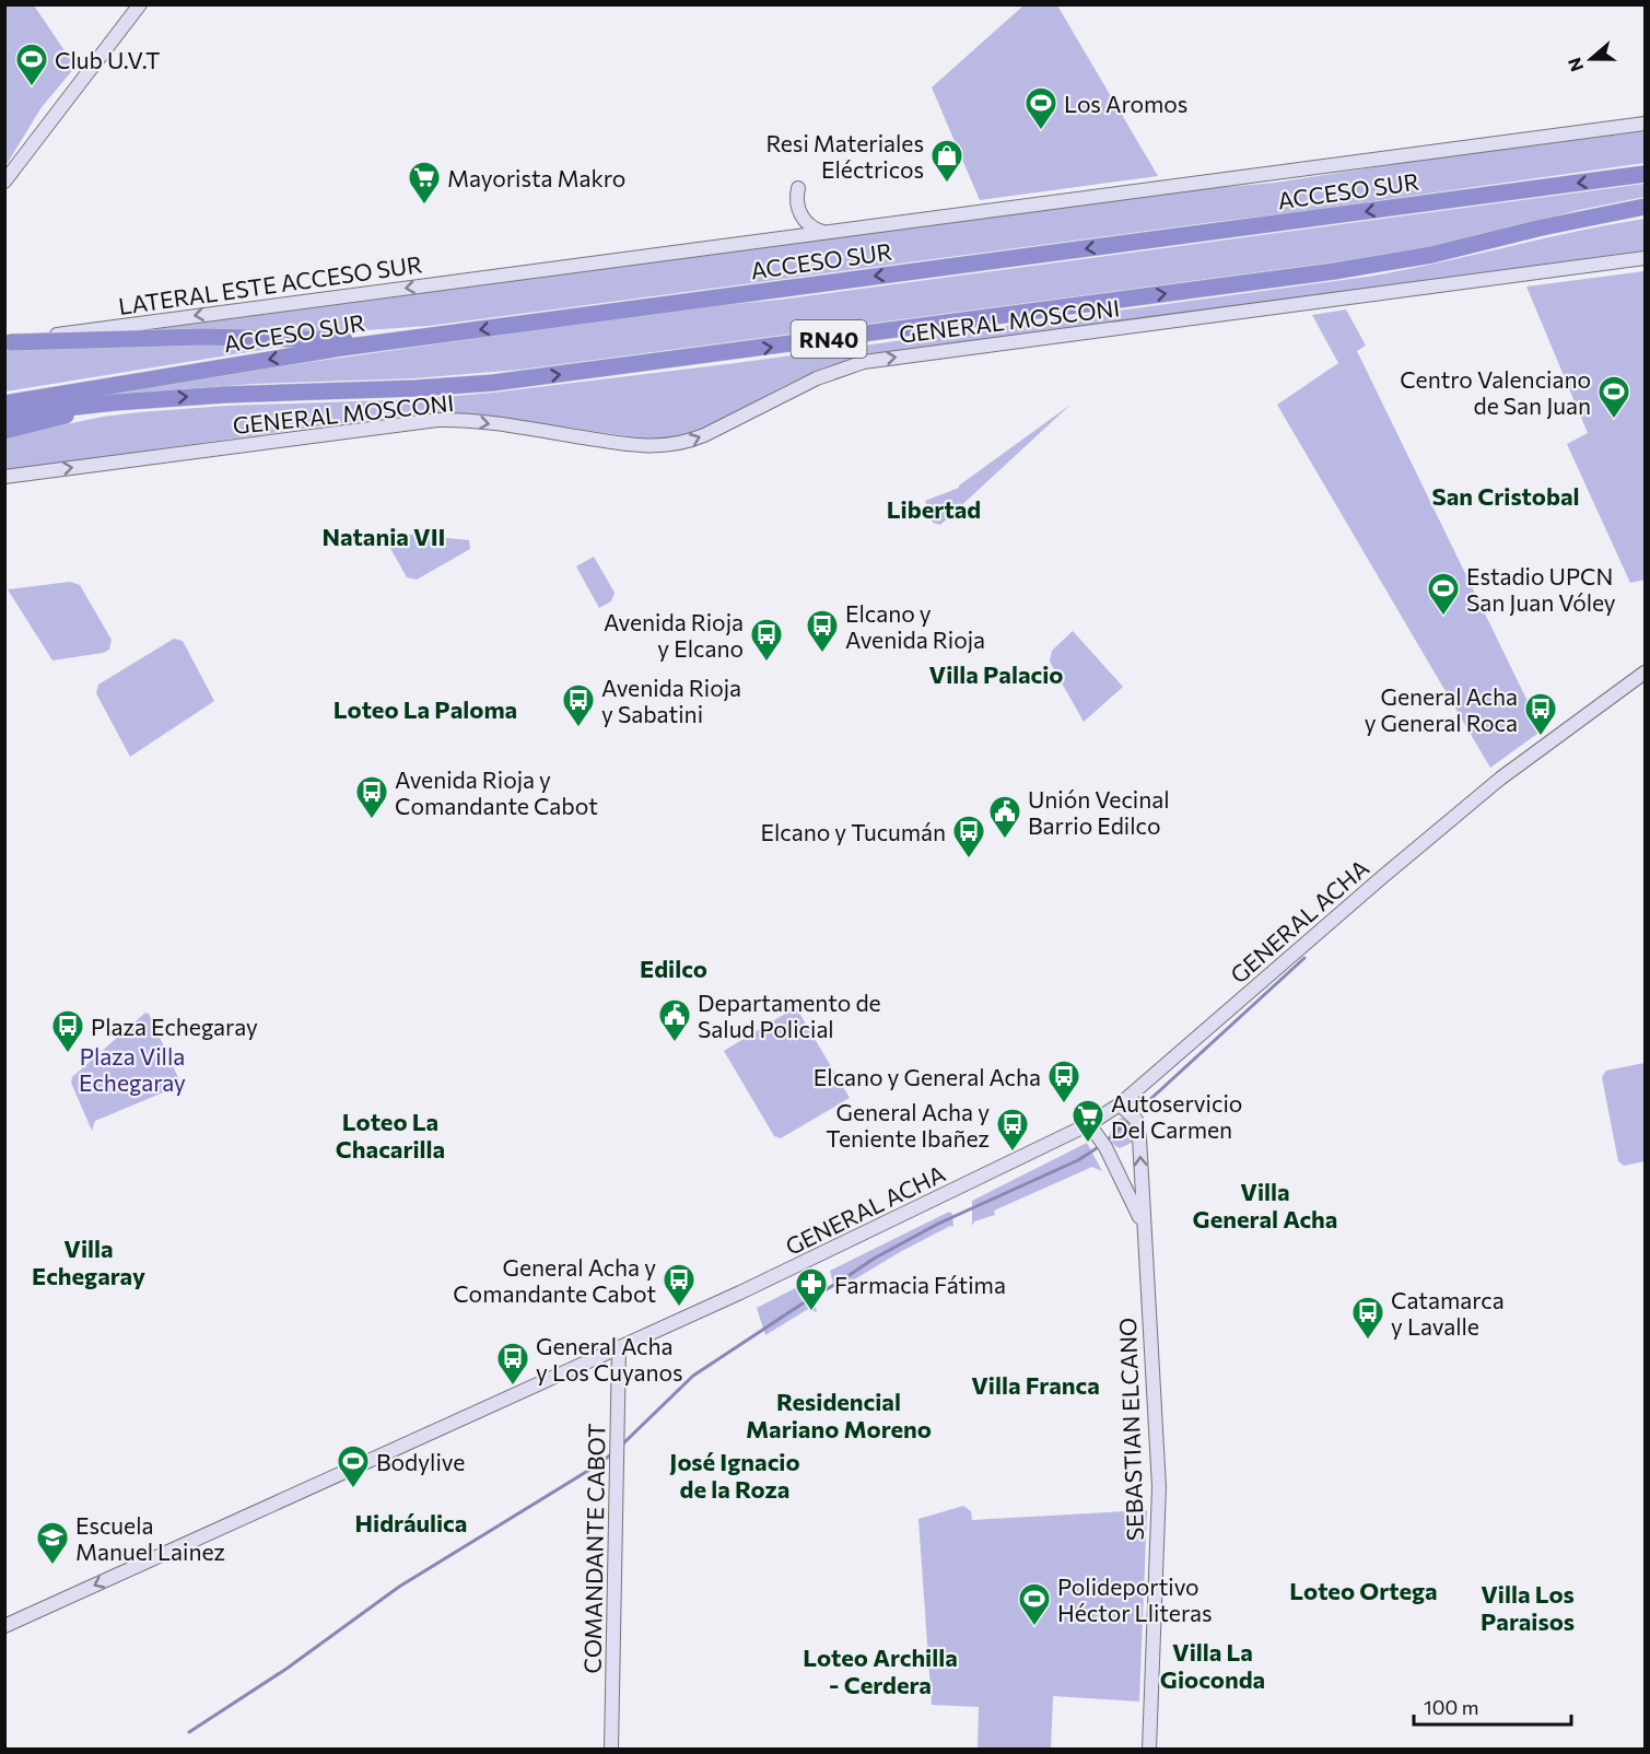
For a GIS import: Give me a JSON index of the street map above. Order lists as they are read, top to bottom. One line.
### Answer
{"streets":{"highway":["ACCESO SUR","RN40"],"street":["LATERAL ESTE ACCESO SUR","GENERAL MOSCONI","GENERAL ACHA","SEBASTIAN ELCANO","COMANDANTE CABOT"]},"crossings":[["GENERAL ACHA","SEBASTIAN ELCANO"],["GENERAL ACHA","COMANDANTE CABOT"]],"one_way":["LATERAL ESTE ACCESO SUR","GENERAL MOSCONI","GENERAL ACHA"],"districts":["San Cristobal","Libertad","Natania VII","Villa Palacio","Loteo La Paloma","Edilco","Loteo La Chacarilla","Villa General Acha","Villa Echegaray","Villa Franca","Residencial Mariano Moreno","José Ignacio de la Roza","Hidráulica","Loteo Ortega","Villa Los Paraisos","Villa La Gioconda","Loteo Archilla - Cerdera"],"parks":["Plaza Villa Echegaray"],"places":{"sports":["Club U.V.T","Los Aromos","Centro Valenciano de San Juan","Estadio UPCN San Juan Vóley","Bodylive","Polideportivo Héctor Lliteras"],"shop":["Resi Materiales Eléctricos"],"supermarket":["Mayorista Makro","Autoservicio Del Carmen"],"bus stop":["Elcano y Avenida Rioja","Avenida Rioja y Elcano","Avenida Rioja y Sabatini","General Acha y General Roca","Avenida Rioja y Comandante Cabot","Elcano y Tucumán","Plaza Echegaray","Elcano y General Acha","General Acha y Teniente Ibañez","General Acha y Comandante Cabot","Catamarca y Lavalle","General Acha y Los Cuyanos"],"public building":["Unión Vecinal Barrio Edilco","Departamento de Salud Policial"],"pharmacy":["Farmacia Fátima"],"school or university":["Escuela Manuel Lainez"]},"scale_bar":"100 m","north":"left"}
